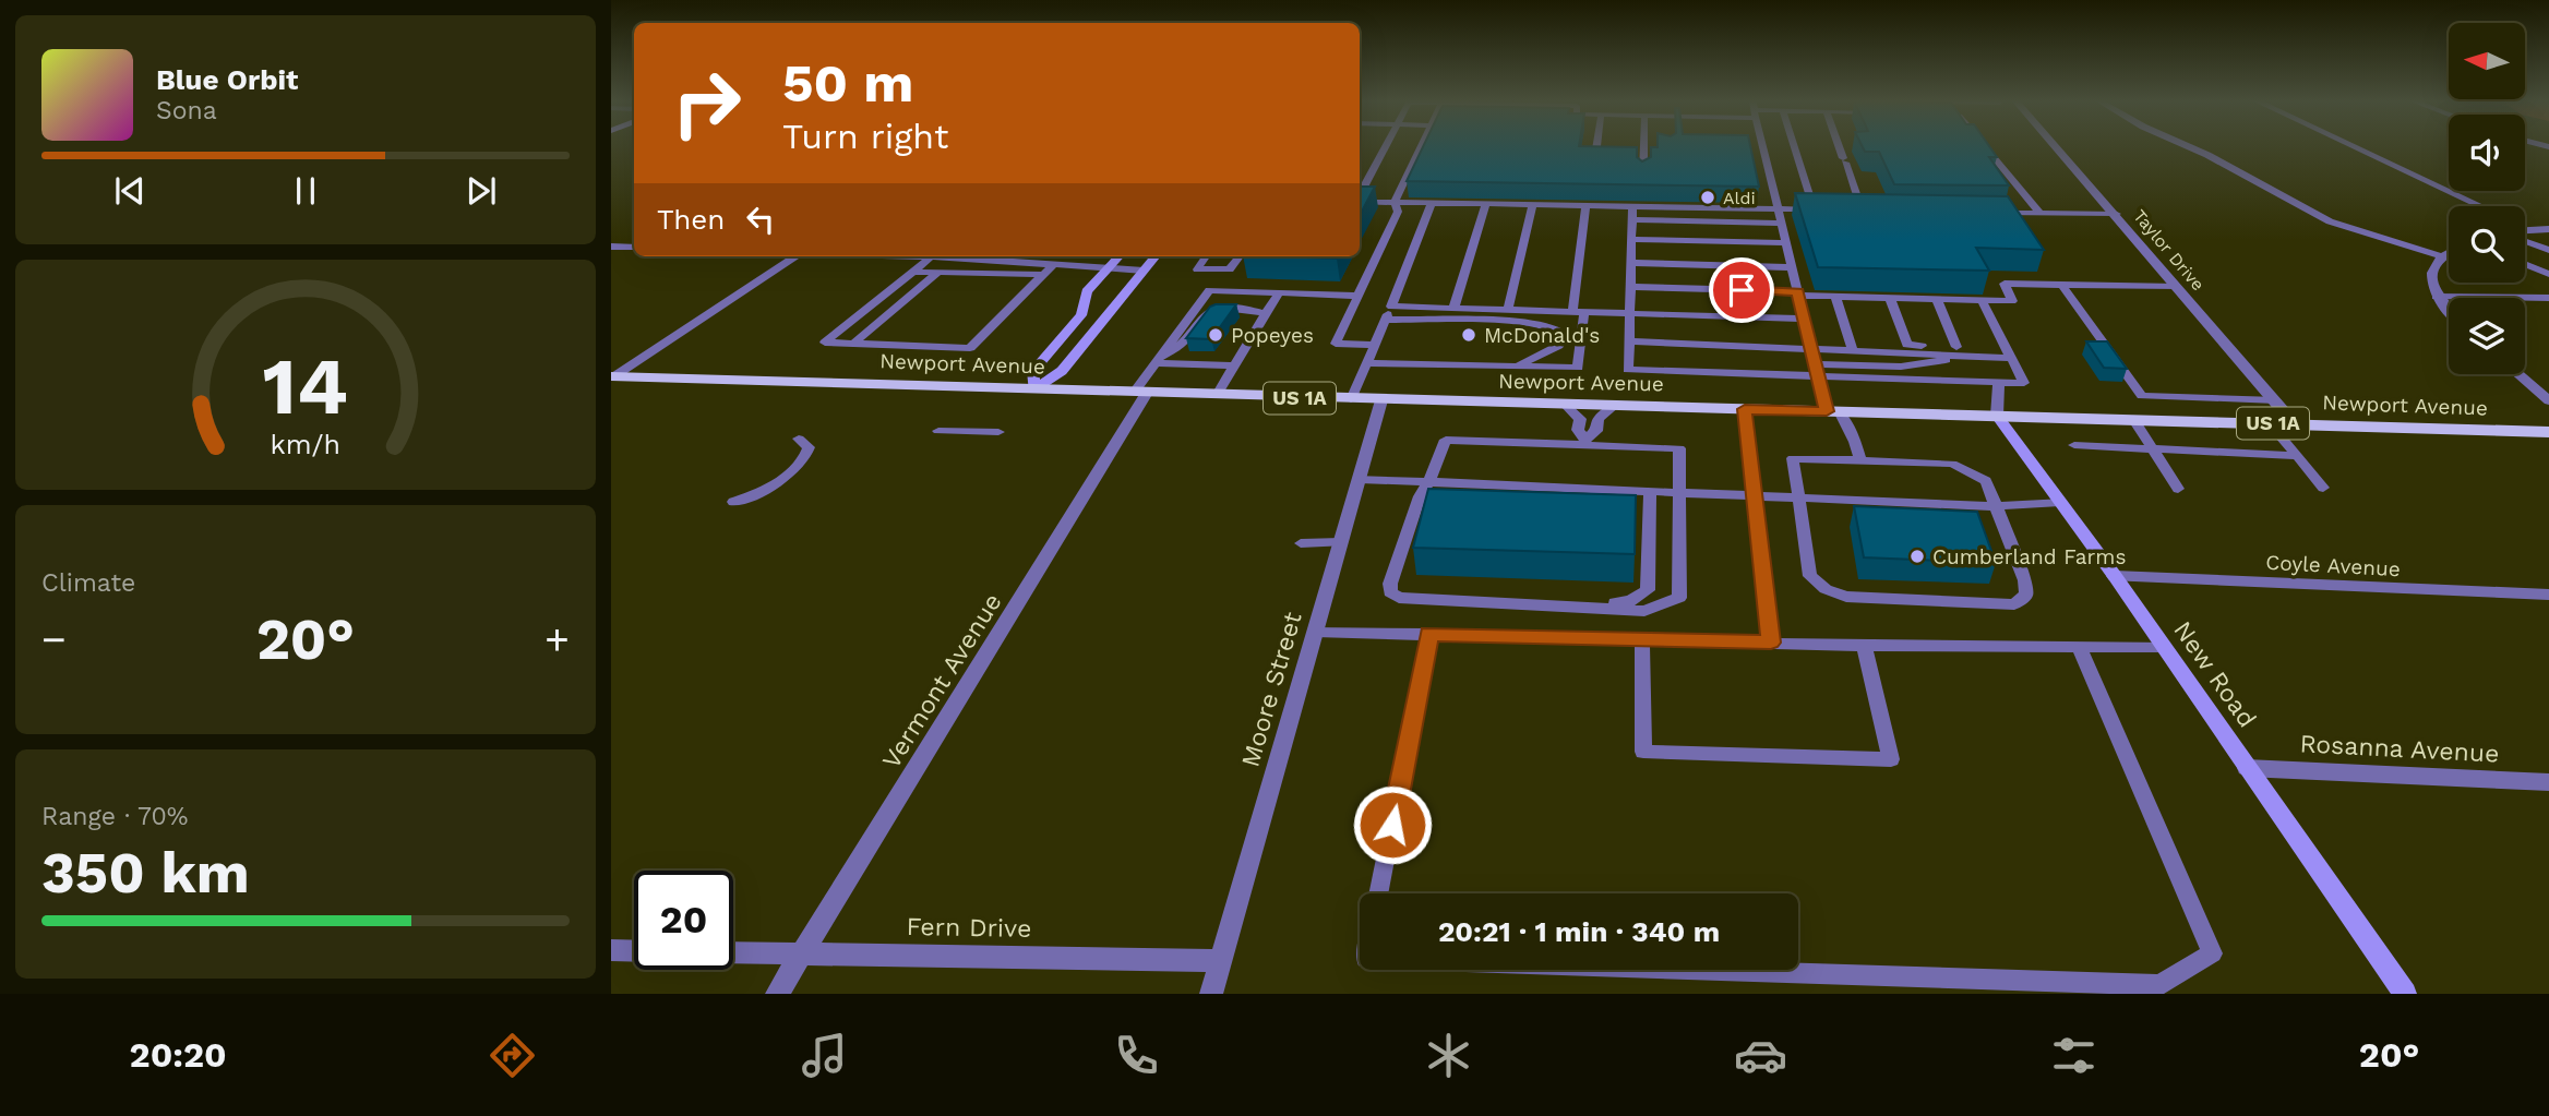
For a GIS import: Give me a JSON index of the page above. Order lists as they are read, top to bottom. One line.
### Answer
{"streets":{"main road":["Newport Avenue","US 1A"],"street":["Taylor Drive","Coyle Avenue","New Road","Vermont Avenue","Moore Street","Rosanna Avenue","Fern Drive"]},"crossings":[["Taylor Drive","Newport Avenue"],["Newport Avenue","New Road"],["Newport Avenue","Vermont Avenue"],["Newport Avenue","Moore Street"],["Coyle Avenue","New Road"],["New Road","Rosanna Avenue"],["Vermont Avenue","Fern Drive"],["Moore Street","Fern Drive"]],"places":["Aldi","Popeyes","McDonald's","Cumberland Farms"],"north":"left","page":{"turn":["50 m","Turn right"],"song":["Blue Orbit","Sona"],"then":"Then","tile":["Climate",["Range · 70%","350 km"]],"heat":["−","20°","+"],"limit":"20","trip":"20:21 · 1 min · 340 m","tabs":["20:20","20°"],"gauge":["14","km/h"]}}
